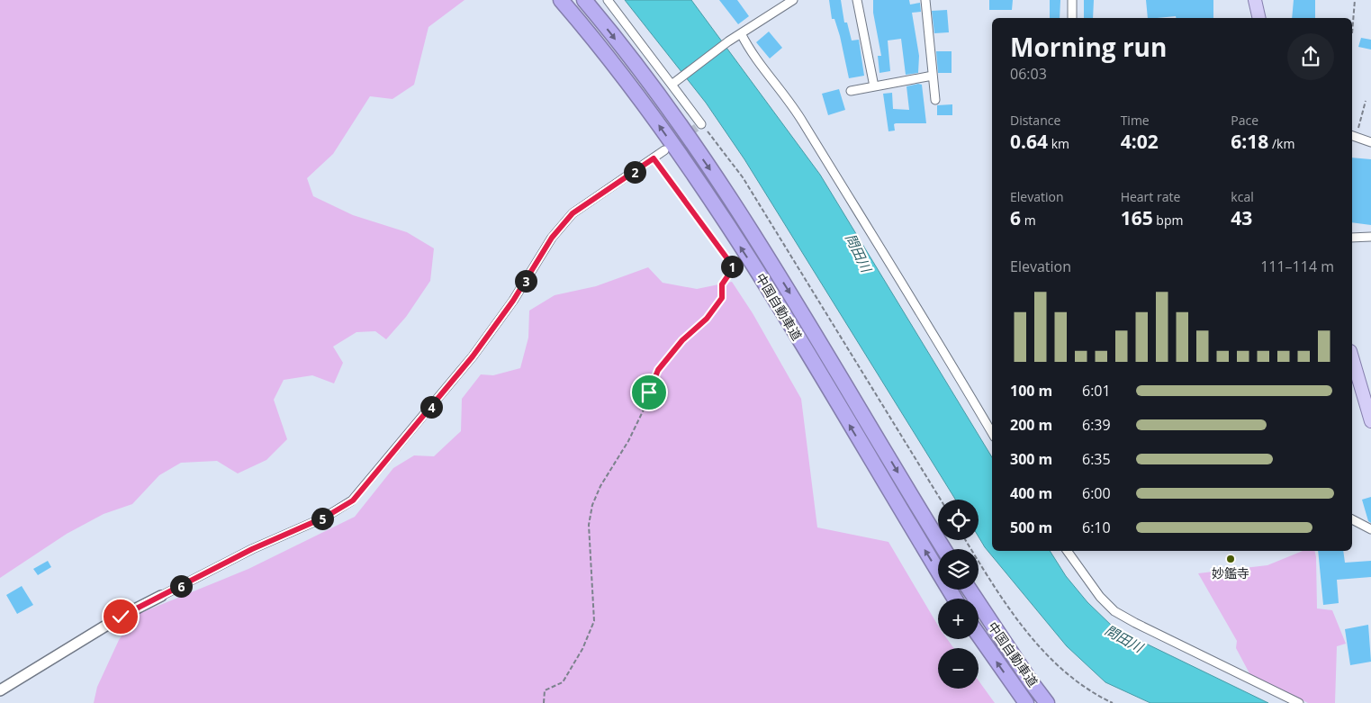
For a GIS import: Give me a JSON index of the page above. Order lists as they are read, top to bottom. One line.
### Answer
{"streets":{"highway":["中国自動車道"]},"water":["問田川"],"places":["妙鑑寺"],"page":{"heading":["Morning run","06:03"],"stats":[["Distance","0.64 km"],["Time","4:02"],["Pace","6:18 /km"],["Elevation","6 m"],["Heart rate","165 bpm"],["kcal","43"]],"pins":["2","1","3","4","5","6"],"chart":["Elevation","111–114 m"],"list":[{"name":"100 m","note":"6:01"},{"name":"200 m","note":"6:39"},{"name":"300 m","note":"6:35"},{"name":"400 m","note":"6:00"},{"name":"500 m","note":"6:10"}],"map_buttons":["+","−"]}}
